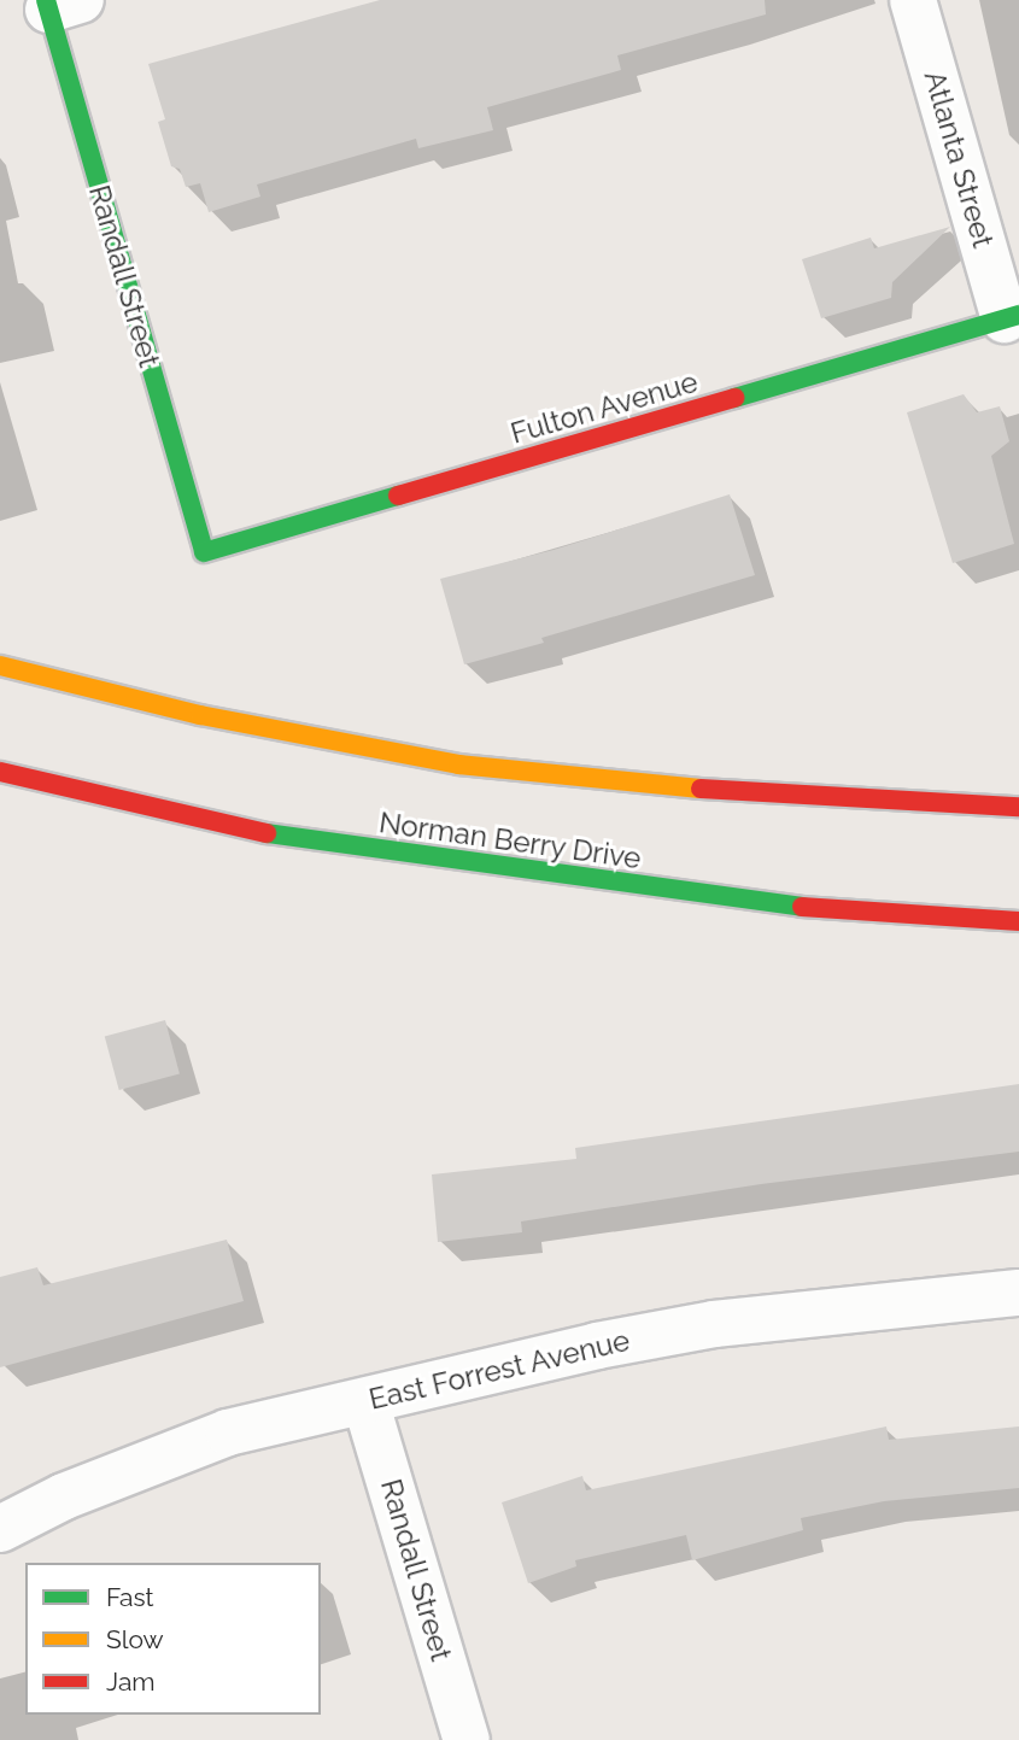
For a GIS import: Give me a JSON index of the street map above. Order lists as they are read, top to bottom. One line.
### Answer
{"streets":{"main road":["Randall Street","Fulton Avenue","Norman Berry Drive"],"street":["Atlanta Street","East Forrest Avenue"]},"crossings":[["Atlanta Street","Fulton Avenue"],["Randall Street","Fulton Avenue"],["Randall Street","East Forrest Avenue"]],"legend":["Fast","Slow","Jam"]}
